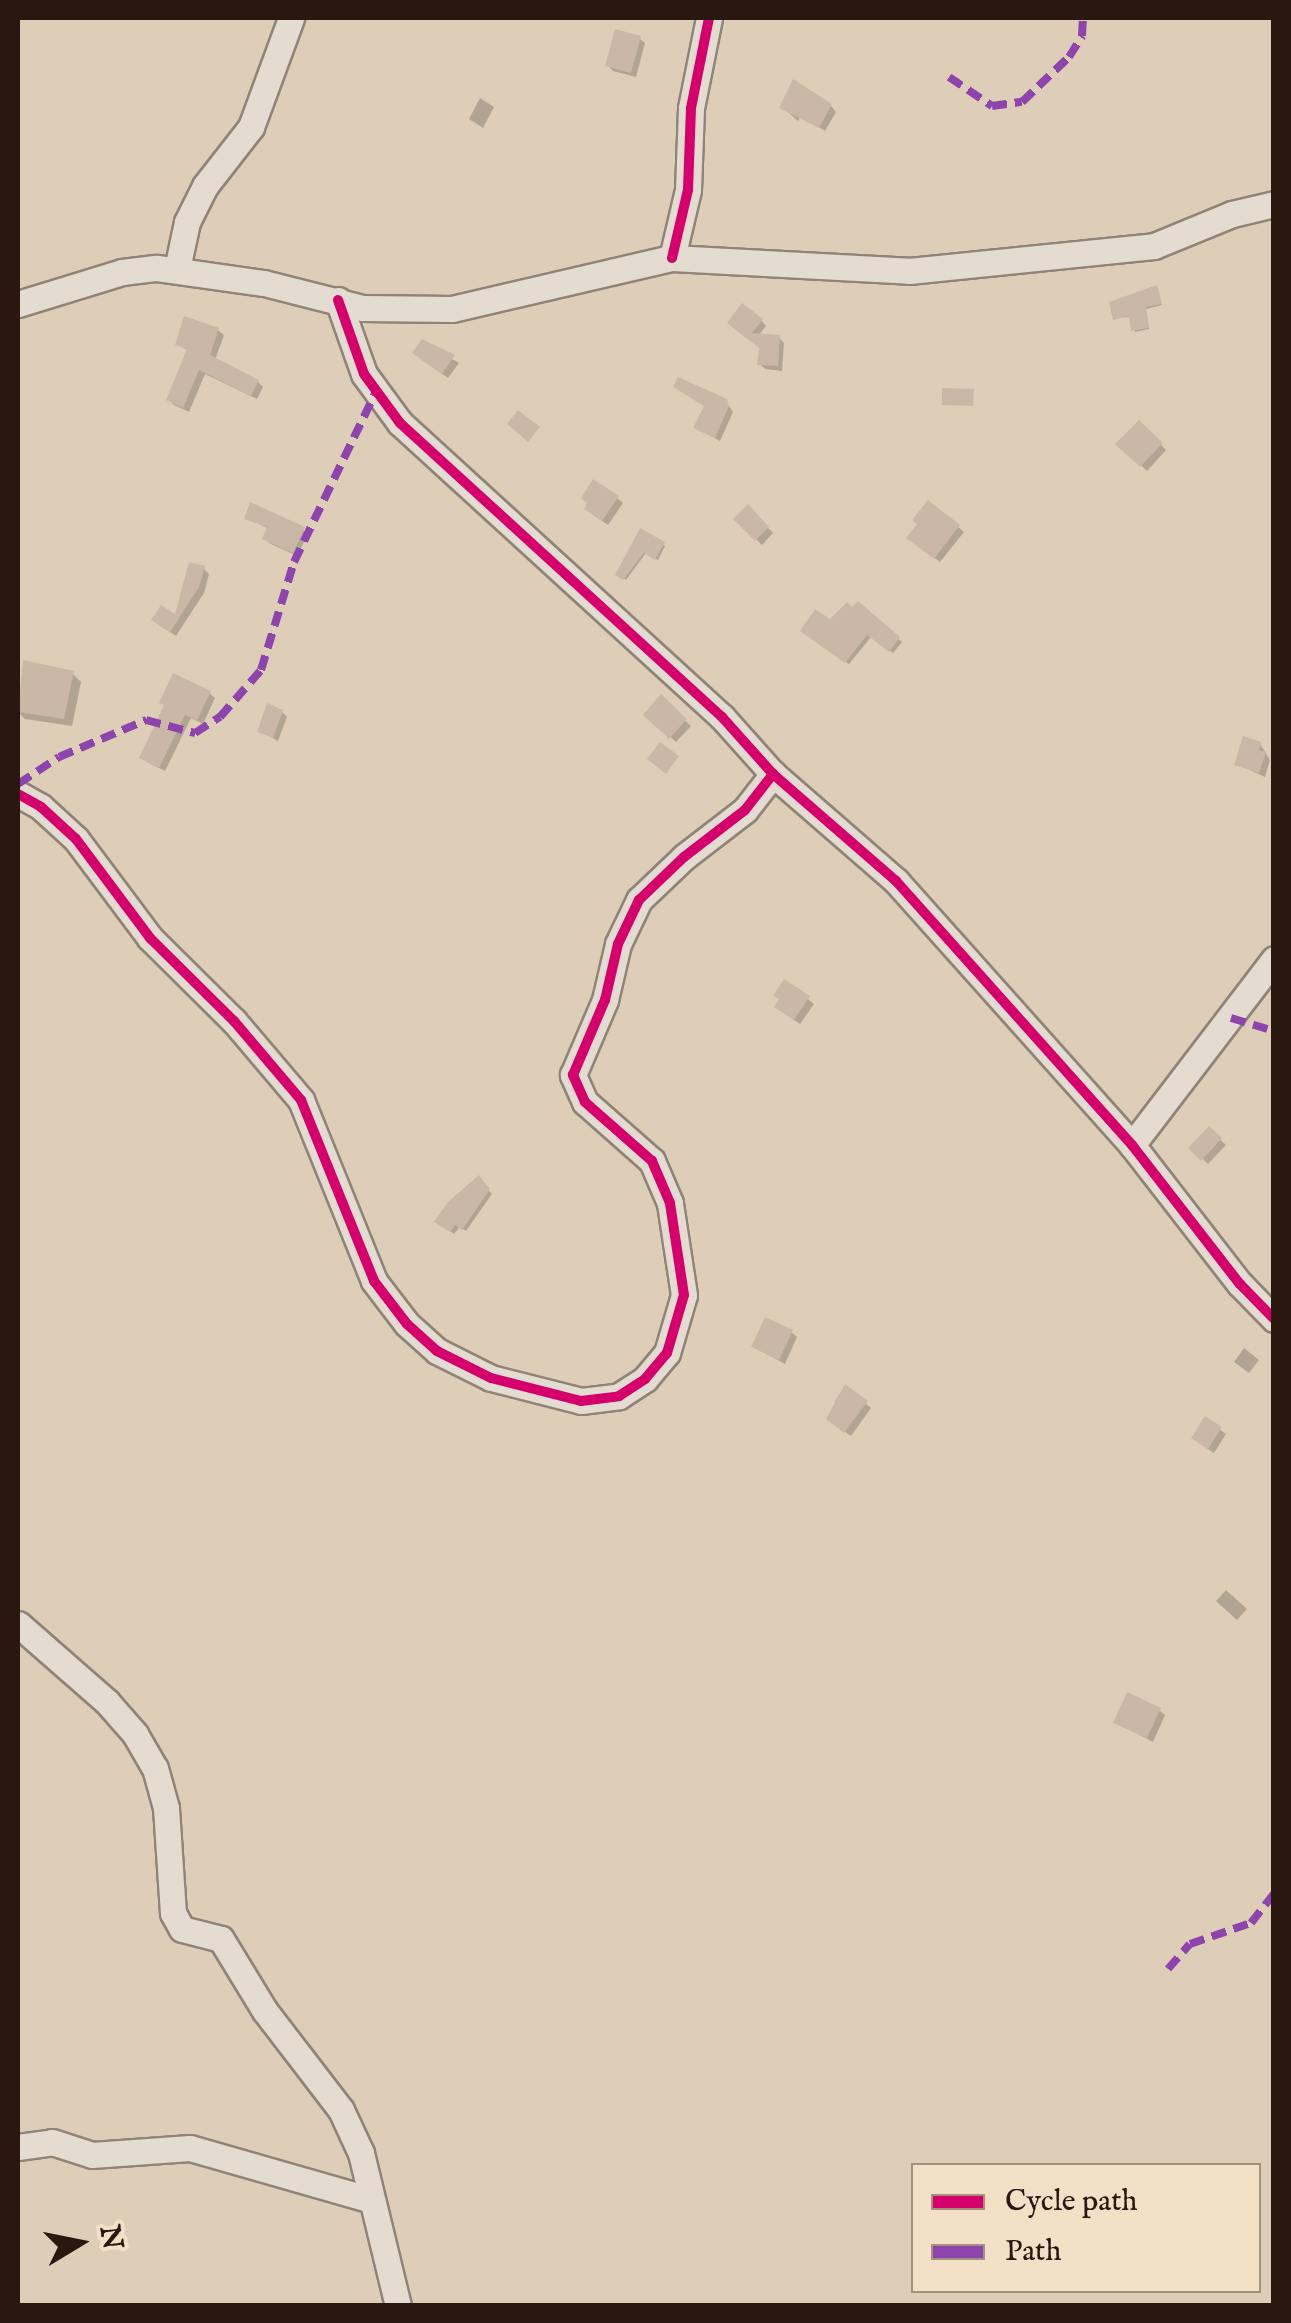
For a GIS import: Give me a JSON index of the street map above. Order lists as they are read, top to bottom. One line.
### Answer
{"legend":["Cycle path","Path"],"north":"right"}
